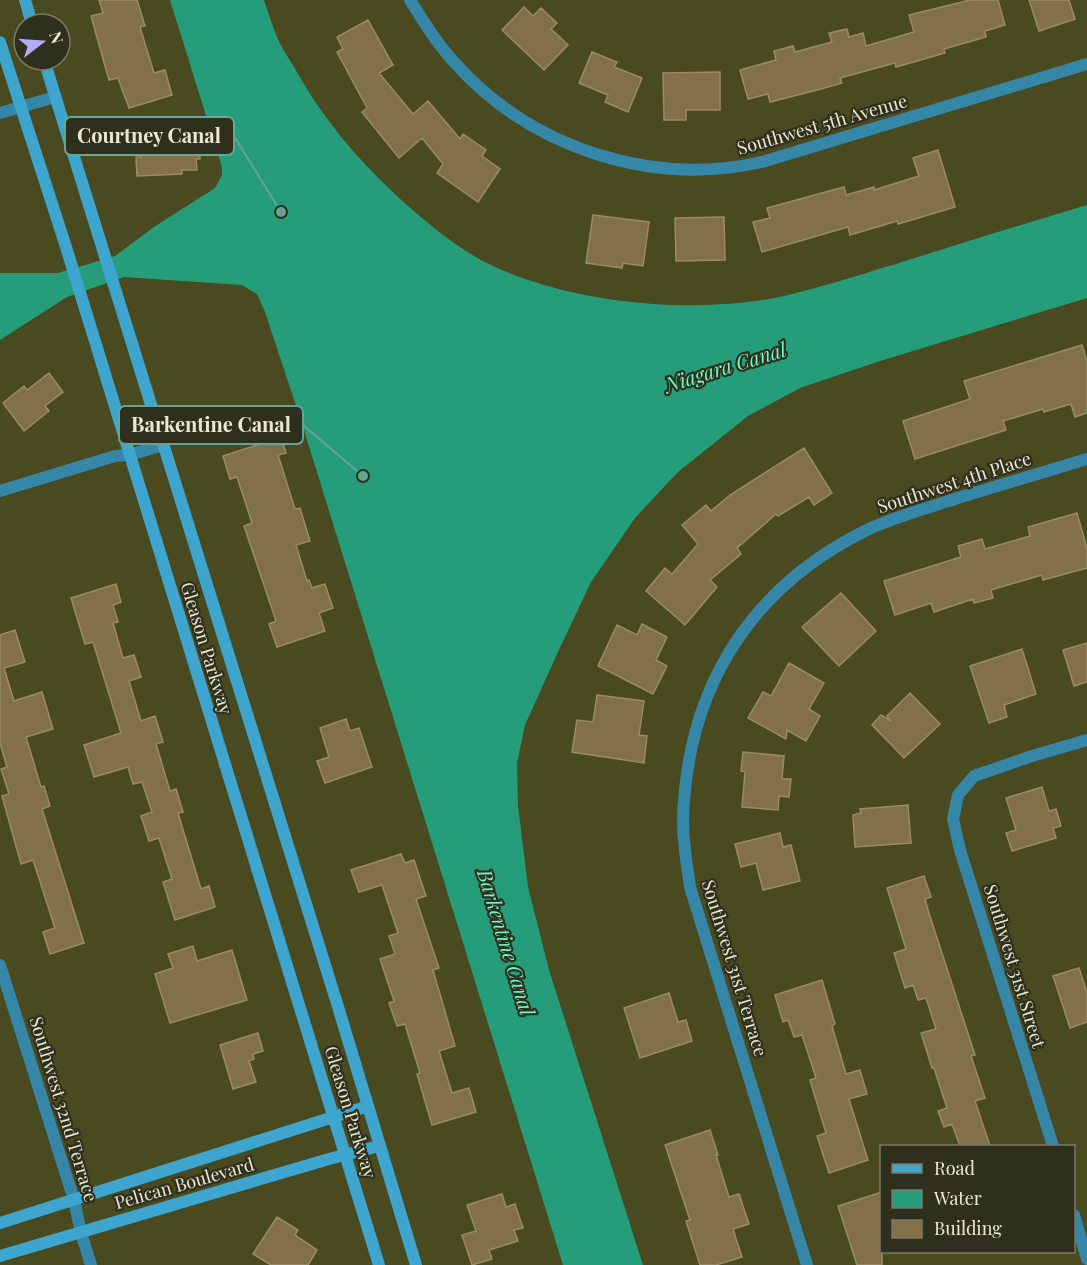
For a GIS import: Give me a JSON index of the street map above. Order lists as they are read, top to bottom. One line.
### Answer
{"streets":{"main road":["Gleason Parkway","Pelican Boulevard"],"street":["Southwest 5th Avenue","Southwest 4th Place","Southwest 31st Street","Southwest 31st Terrace","Southwest 32nd Terrace"]},"crossings":[["Southwest 4th Place","Southwest 31st Terrace"],["Gleason Parkway","Pelican Boulevard"],["Southwest 32nd Terrace","Pelican Boulevard"]],"water":["Niagara Canal","Barkentine Canal"],"places":["Courtney Canal","Barkentine Canal"],"legend":["Road","Water","Building"],"north":"right"}
